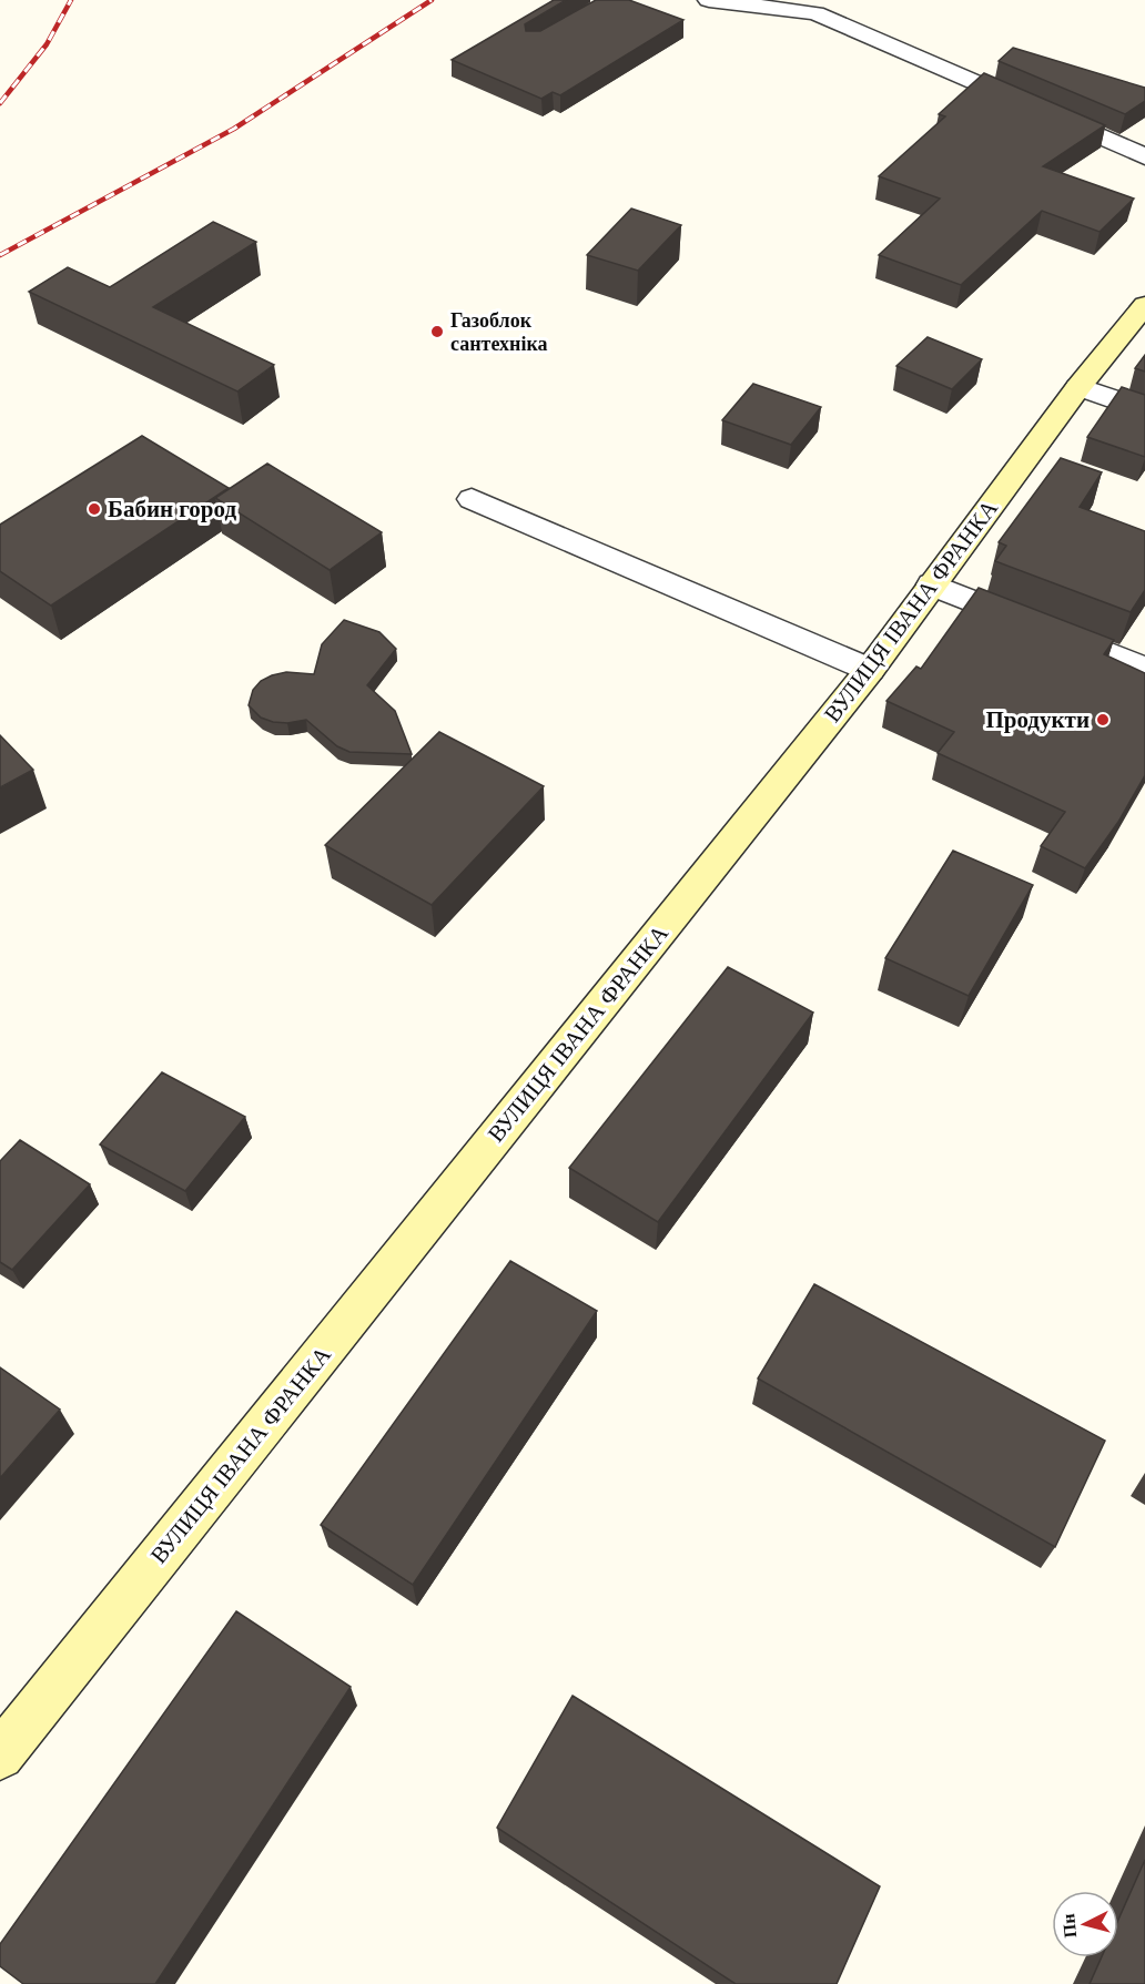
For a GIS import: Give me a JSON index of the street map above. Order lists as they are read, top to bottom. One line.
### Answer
{"streets":{"main road":["ВУЛИЦЯ ІВАНА ФРАНКА"]},"places":["Газоблок сантехніка","Бабин город","Продукти"],"north":"left"}
